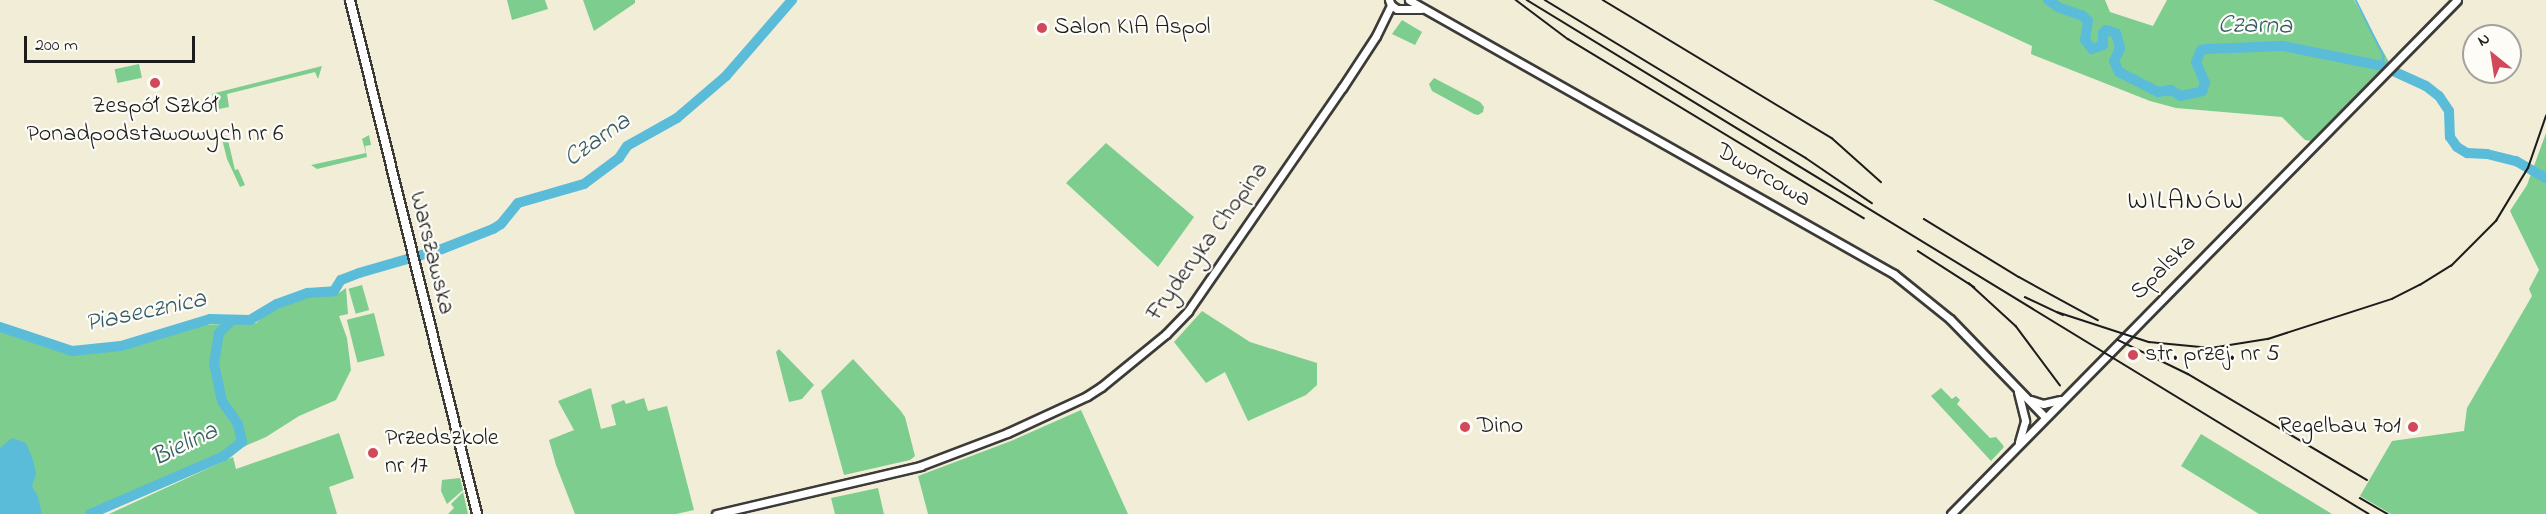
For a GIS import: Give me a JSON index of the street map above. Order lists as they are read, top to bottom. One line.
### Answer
{"streets":{"main road":["Warszawska"],"street":["Dworcowa","Fryderyka Chopina","Spalska"]},"crossings":[["Dworcowa","Fryderyka Chopina"],["Dworcowa","Spalska"]],"districts":["WILANÓW"],"water":["Czarna","Piasecznica","Bielina"],"places":["Salon KIA Aspol","Zespół Szkół Ponadpodstawowych nr 6","str. przej. nr 5","Dino","Regelbau 701","Przedszkole nr 17"],"scale_bar":"200 m","north":"top left"}
